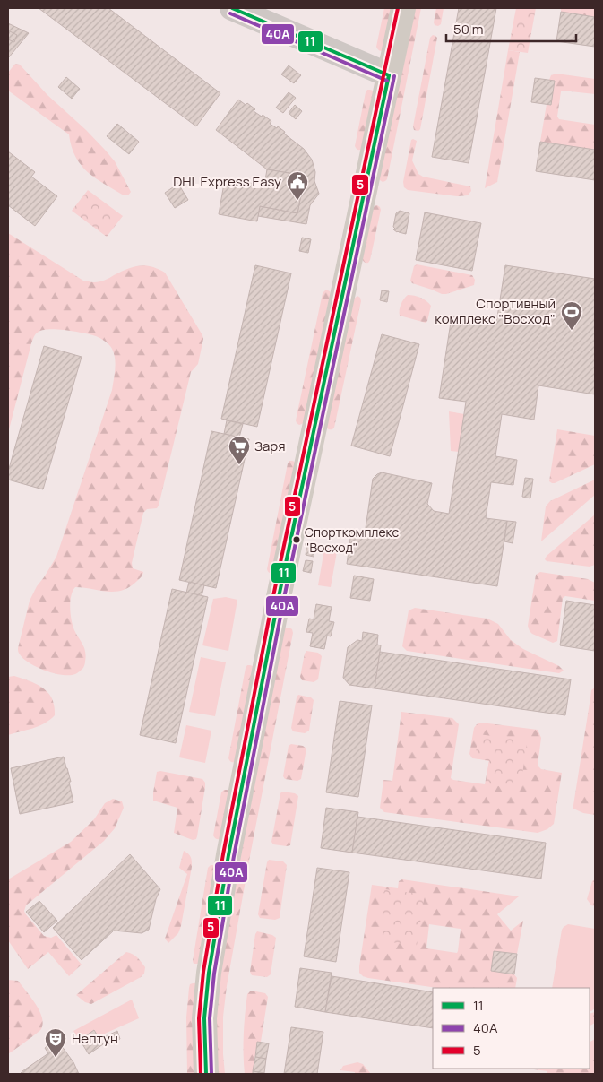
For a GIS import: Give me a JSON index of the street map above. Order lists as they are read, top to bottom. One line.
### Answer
{"places":{"public building":["DHL Express Easy"],"sports":["Спортивный комплекс \"Восход\""],"supermarket":["Заря"],"other":["Спорткомплекс \"Восход\""],"theatre":["Нептун"]},"lines":["transit line 11","transit line 5","transit line 40А"],"legend":["11","40А","5"],"scale_bar":"50 m"}
